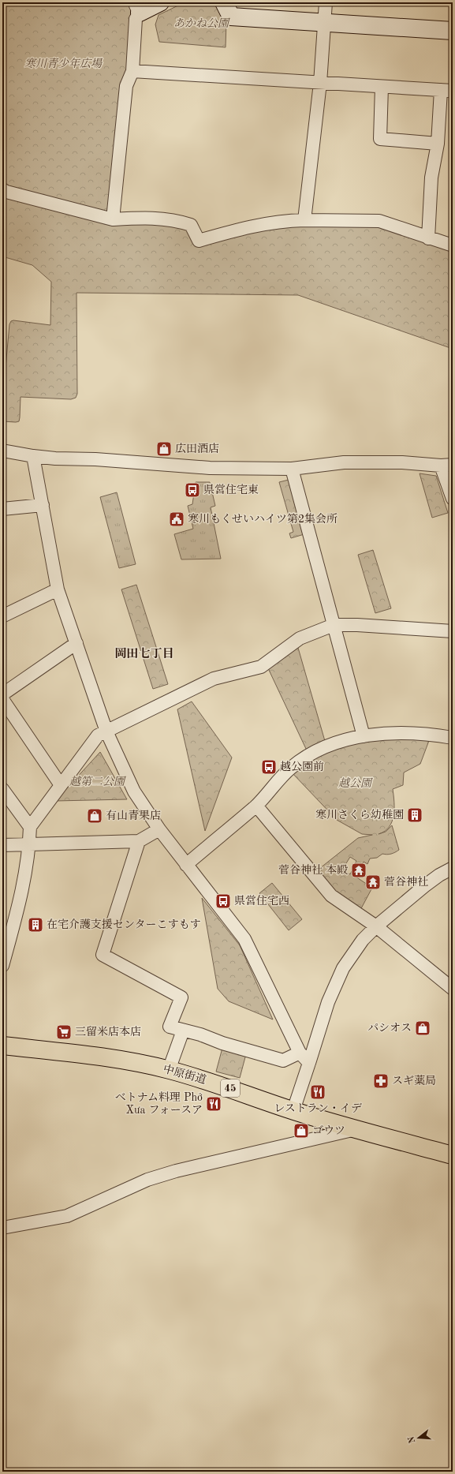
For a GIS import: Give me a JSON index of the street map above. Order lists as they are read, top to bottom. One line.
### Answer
{"streets":{"main road":["中原街道","45"]},"districts":["岡田七丁目"],"parks":["あかね公園","寒川青少年広場","越第二公園","越公園"],"places":{"shop":["広田酒店","有山青果店","パシオス","ゴウツ"],"bus stop":["県営住宅東","越公園前","県営住宅西"],"public building":["寒川もくせいハイツ第2集会所"],"building":["寒川さくら幼稚園","在宅介護支援センターこすもす"],"temple":["菅谷神社 本殿","菅谷神社"],"supermarket":["三留米店本店"],"pharmacy":["スギ薬局"],"restaurant":["レストラン・イデ","ベトナム料理 Phở Xưa フォースア"]},"north":"left"}
